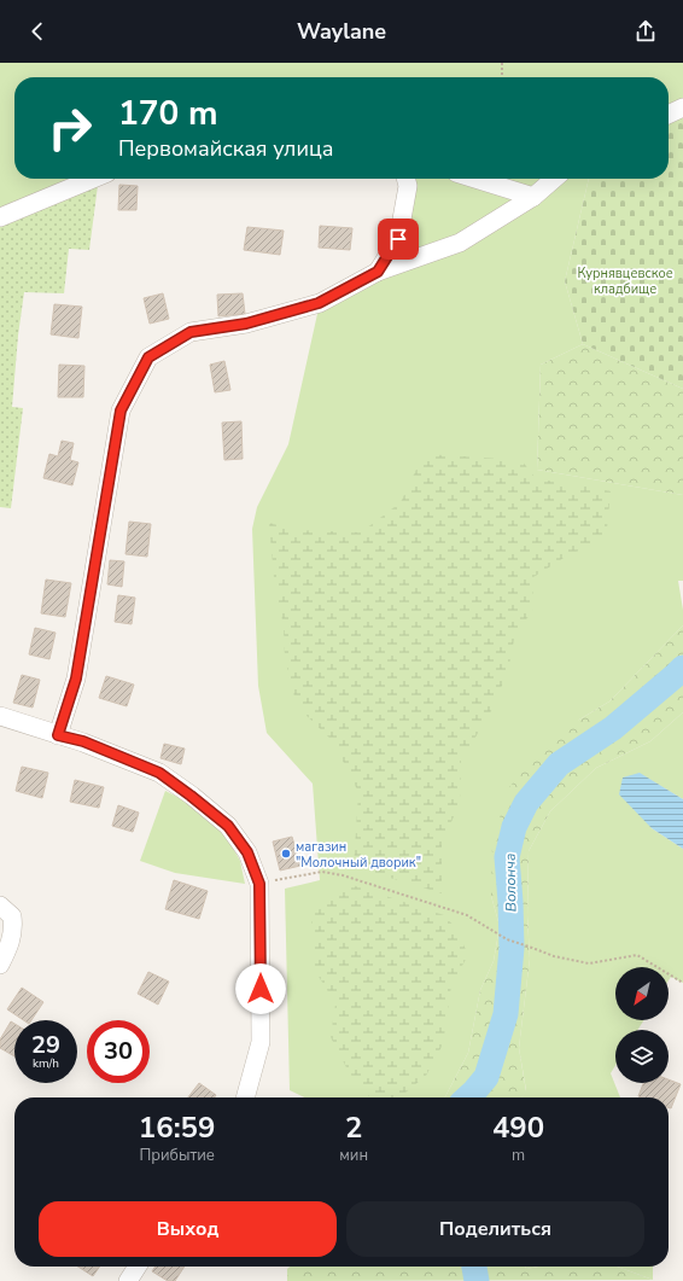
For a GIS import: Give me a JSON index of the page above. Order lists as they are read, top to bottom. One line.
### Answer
{"water":["Волонча"],"parks":["Курнявцевское кладбище"],"places":["магазин \"Молочный дворик\""],"north":"bottom left","page":{"header":"Waylane","turn":["170 m","Первомайская улица"],"speed":"29 km/h","limit":"30","eta":["16:59","Прибытие","2","мин","490","m"],"buttons":["Выход","Поделиться"]}}
